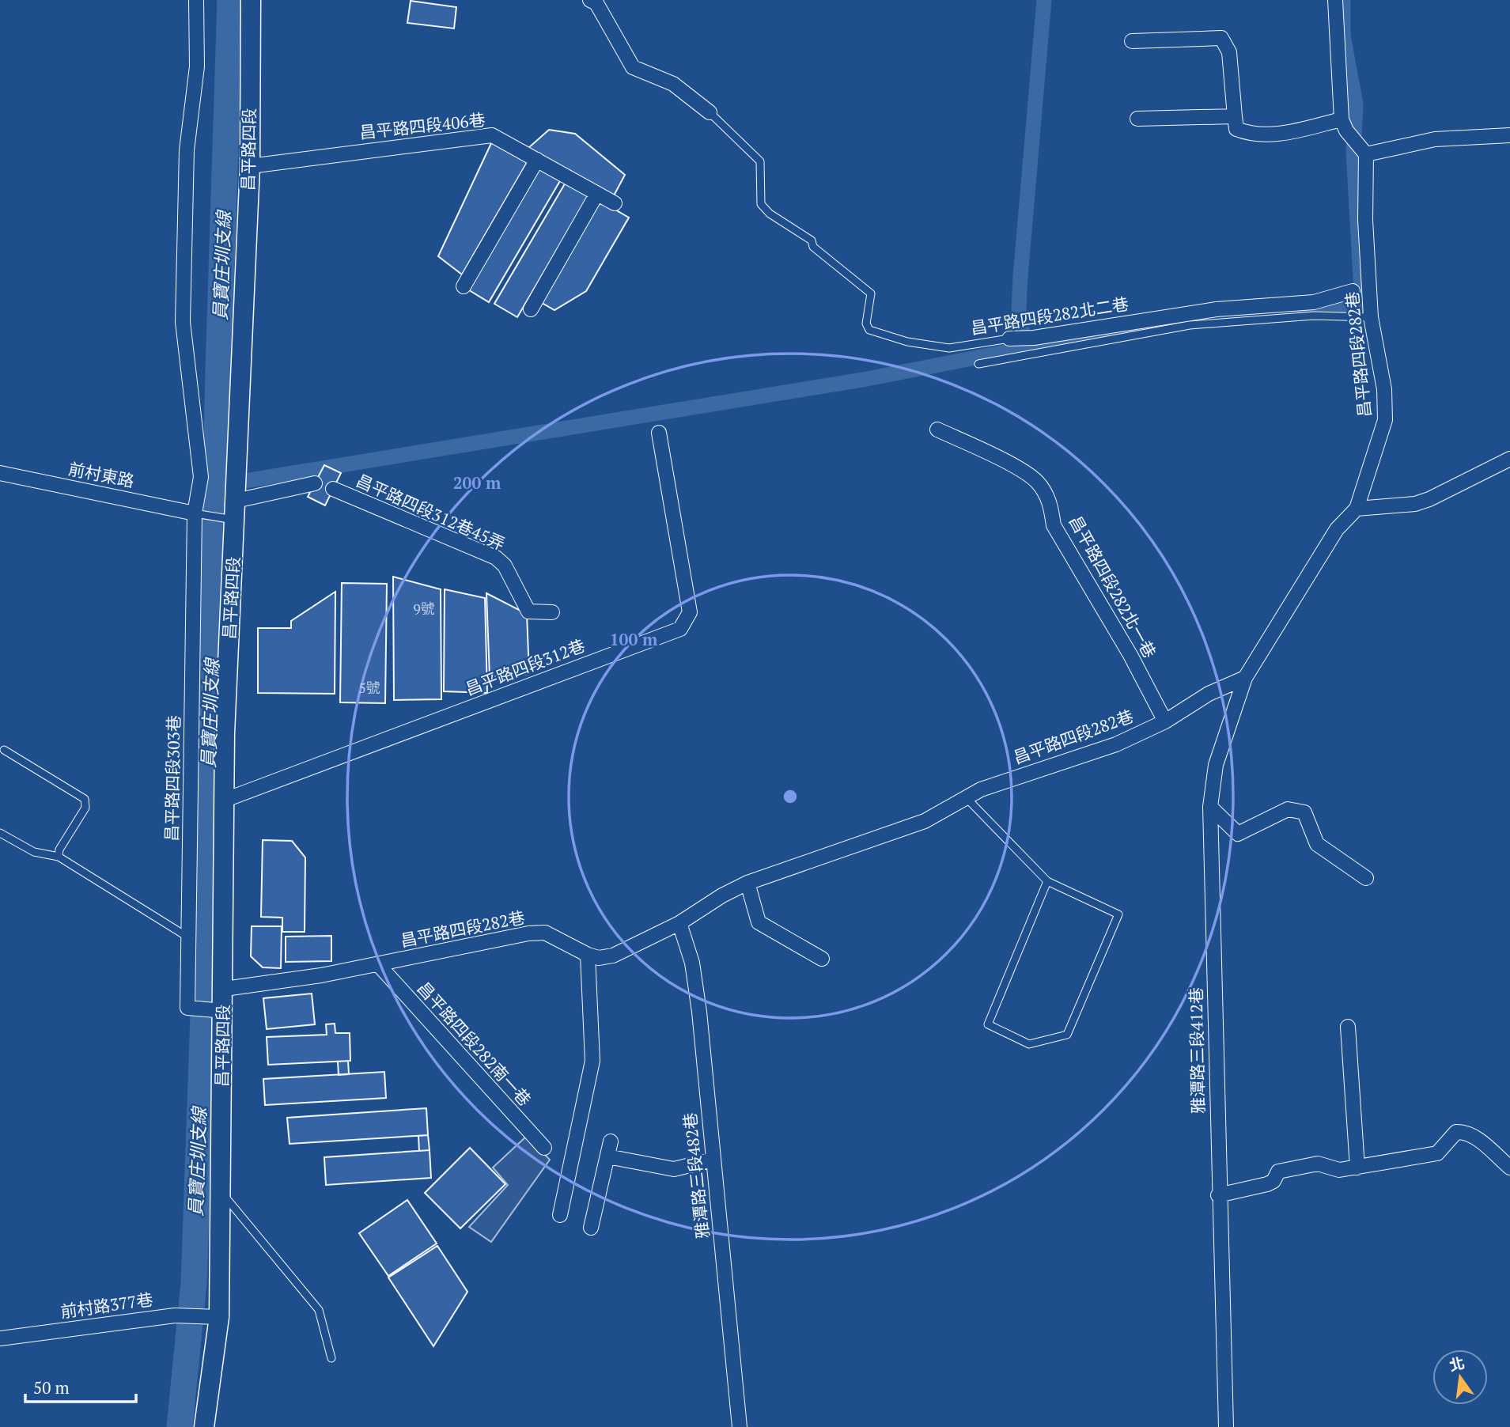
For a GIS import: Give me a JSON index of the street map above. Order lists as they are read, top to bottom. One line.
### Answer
{"streets":{"street":["昌平路四段406巷","昌平路四段","昌平路四段282北二巷","昌平路四段282巷","前村東路","昌平路四段312巷45弄","昌平路四段282北一巷","昌平路四段312巷","昌平路四段303巷","昌平路四段282南一巷","雅潭路三段412巷","雅潭路三段482巷","前村路377巷"]},"crossings":[["昌平路四段406巷","昌平路四段"],["昌平路四段","昌平路四段282巷"],["昌平路四段","昌平路四段312巷"],["昌平路四段","昌平路四段303巷"],["昌平路四段","前村路377巷"],["昌平路四段282北二巷","昌平路四段282巷"],["昌平路四段282巷","昌平路四段282北一巷"],["昌平路四段282巷","昌平路四段282南一巷"],["昌平路四段282巷","雅潭路三段412巷"],["昌平路四段282巷","雅潭路三段482巷"],["前村東路","昌平路四段303巷"]],"water":["員寶庄圳支線"],"house_numbers":["9號","5號"],"scale_bar":"50 m","north":"top","rings":["200 m","100 m"]}
